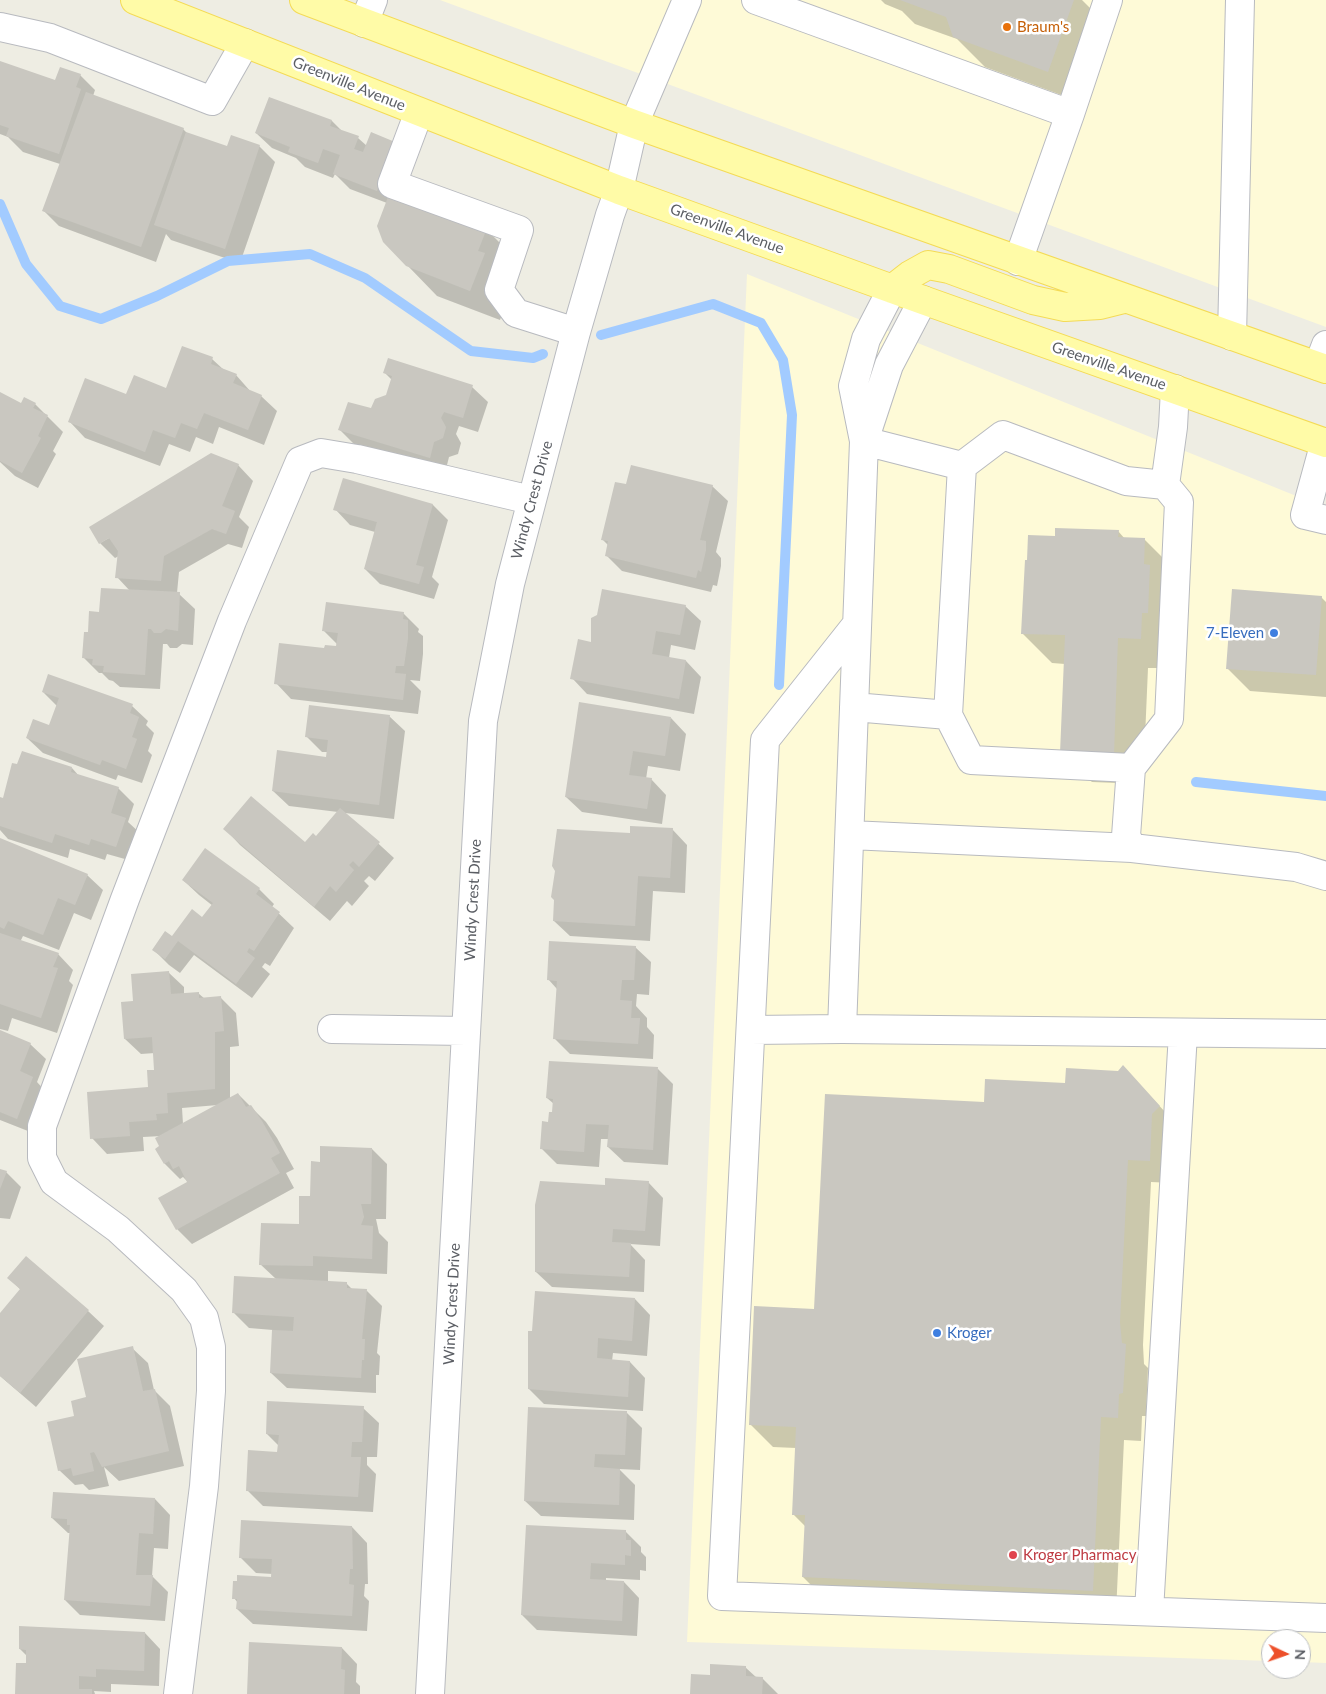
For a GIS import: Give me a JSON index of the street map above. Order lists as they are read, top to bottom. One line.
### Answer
{"streets":{"main road":["Greenville Avenue"],"street":["Windy Crest Drive"]},"crossings":[["Greenville Avenue","Windy Crest Drive"]],"places":["Braum's","7-Eleven","Kroger","Kroger Pharmacy"],"north":"right"}
